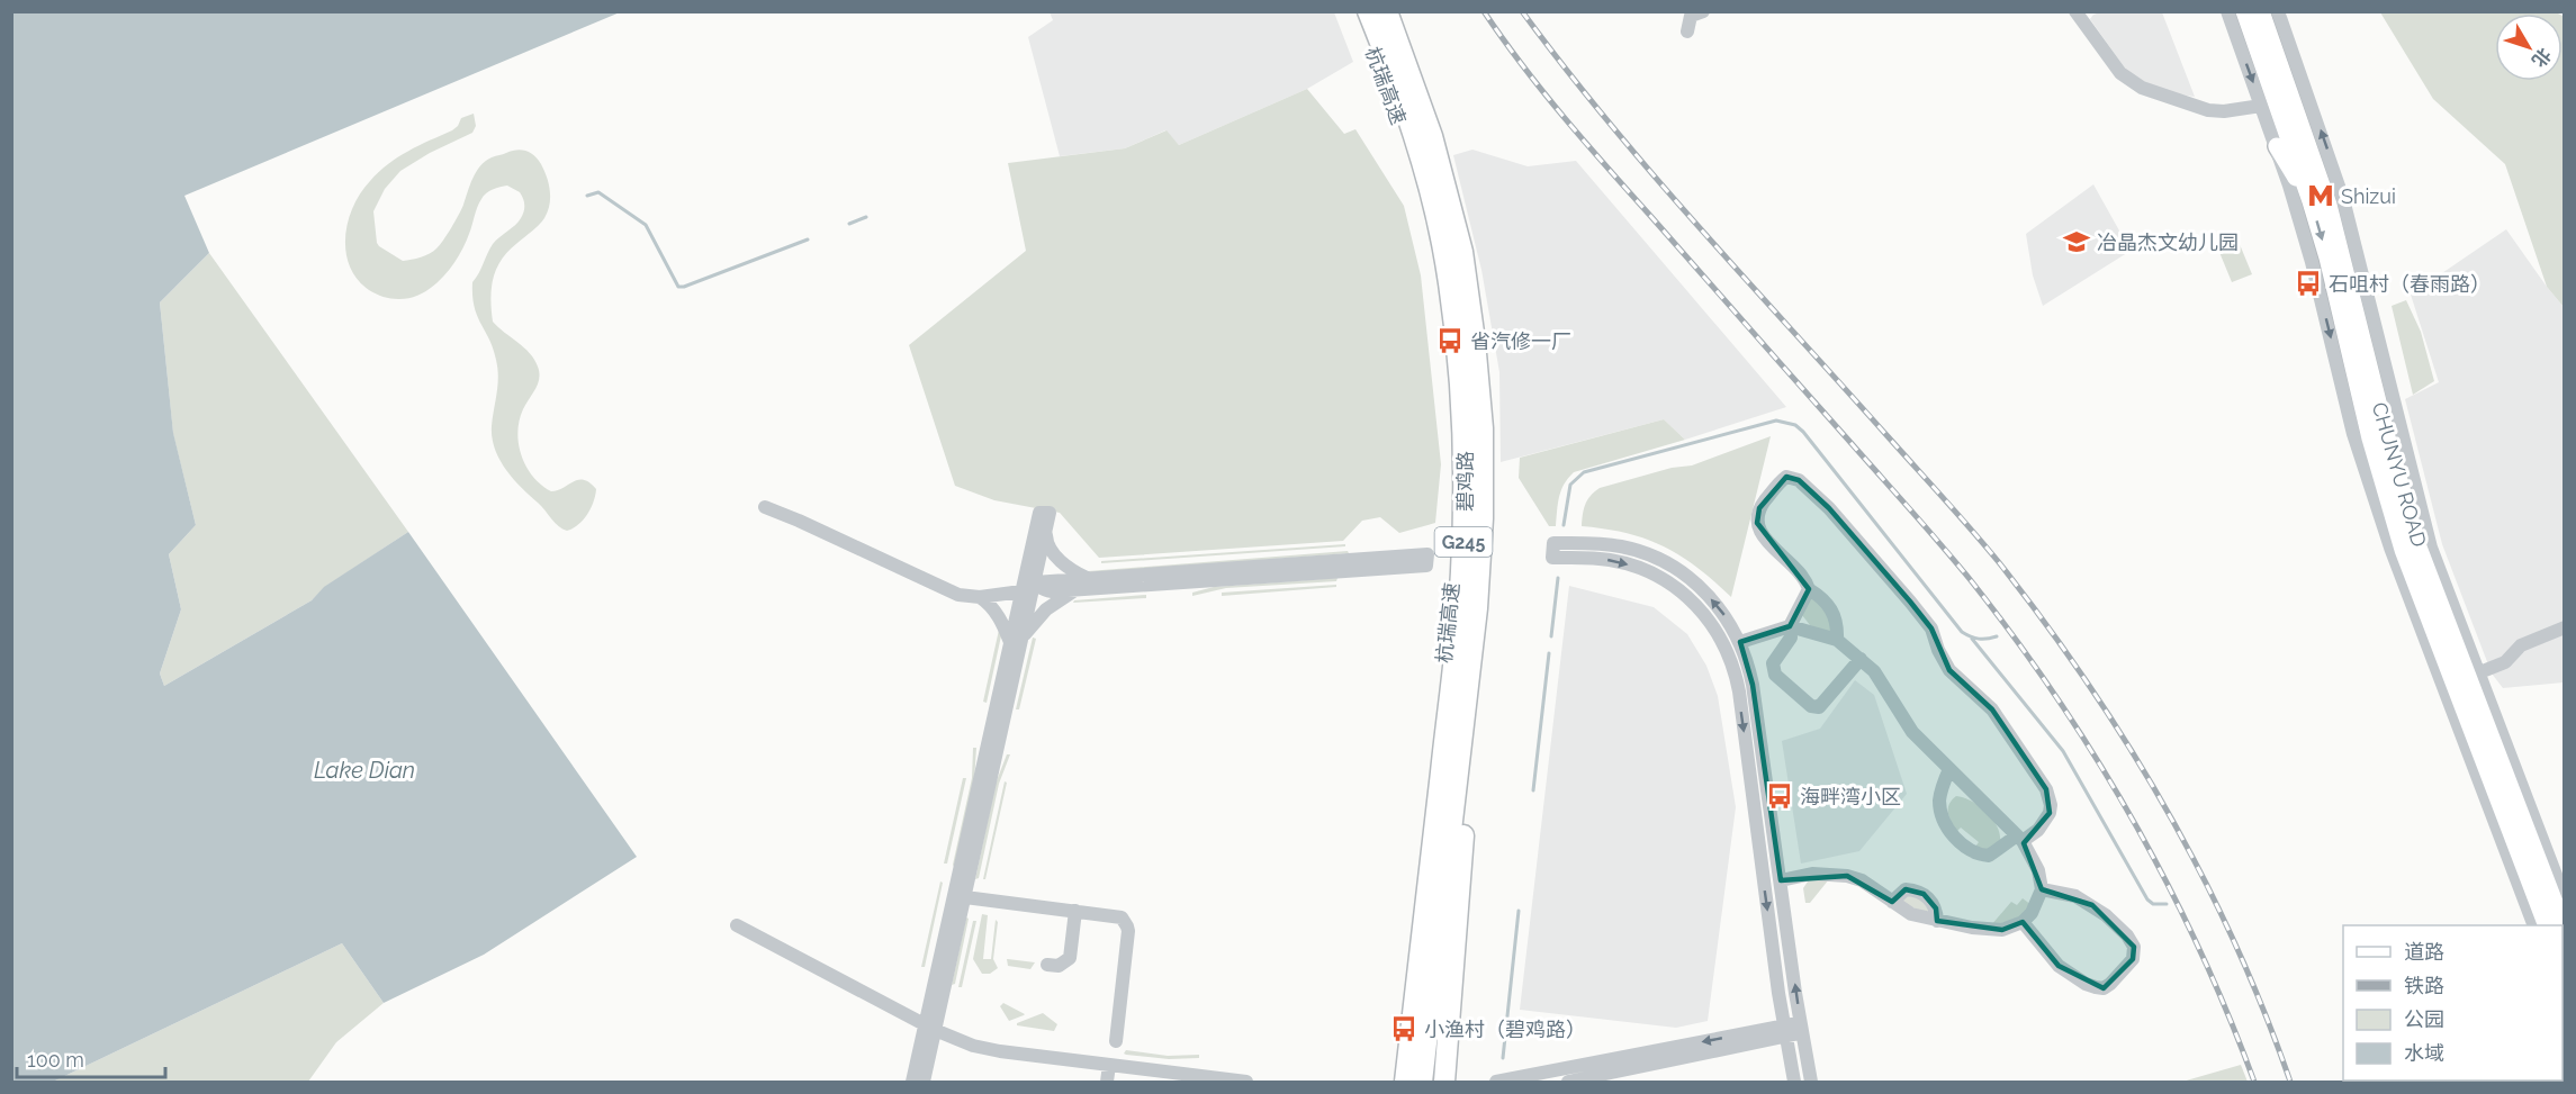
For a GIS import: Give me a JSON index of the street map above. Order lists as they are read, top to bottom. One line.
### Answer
{"streets":{"highway":["杭瑞高速","碧鸡路","G245"],"main road":["CHUNYU ROAD"]},"water":["Lake Dian"],"places":{"metro station":["Shizui"],"school or university":["冶晶杰文幼儿园"],"bus stop":["石咀村（春雨路）","省汽修一厂","海畔湾小区","小渔村（碧鸡路）"]},"legend":["道路","铁路","公园","水域"],"scale_bar":"100 m","north":"bottom right"}
